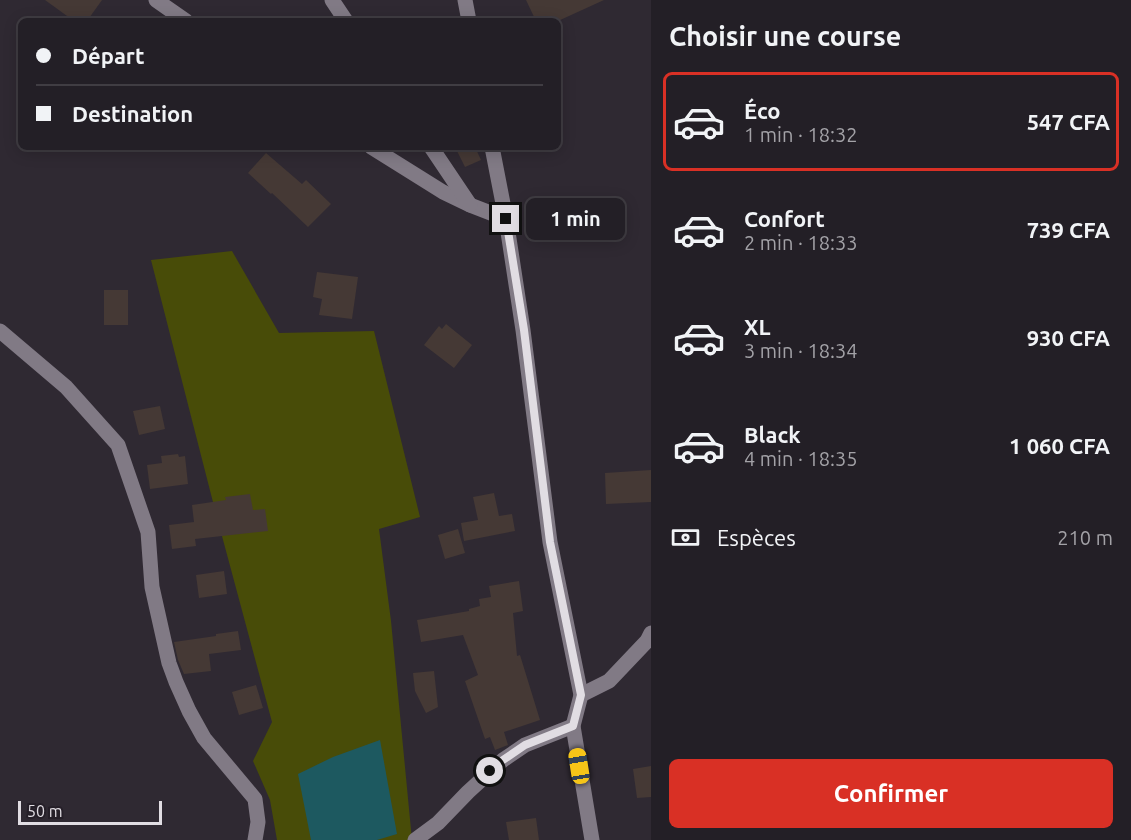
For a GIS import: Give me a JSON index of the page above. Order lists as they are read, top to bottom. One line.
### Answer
{"scale_bar":"50 m","page":{"heading":"Choisir une course","banner":["Départ","Destination"],"list":[{"name":"Éco","note":"1 min · 18:32","value":"547 CFA"},{"name":"Confort","note":"2 min · 18:33","value":"739 CFA"},{"name":"XL","note":"3 min · 18:34","value":"930 CFA"},{"name":"Black","note":"4 min · 18:35","value":"1 060 CFA"}],"bubble":"1 min","pay":["Espèces","210 m"],"buttons":"Confirmer","scale":"50 m"}}
